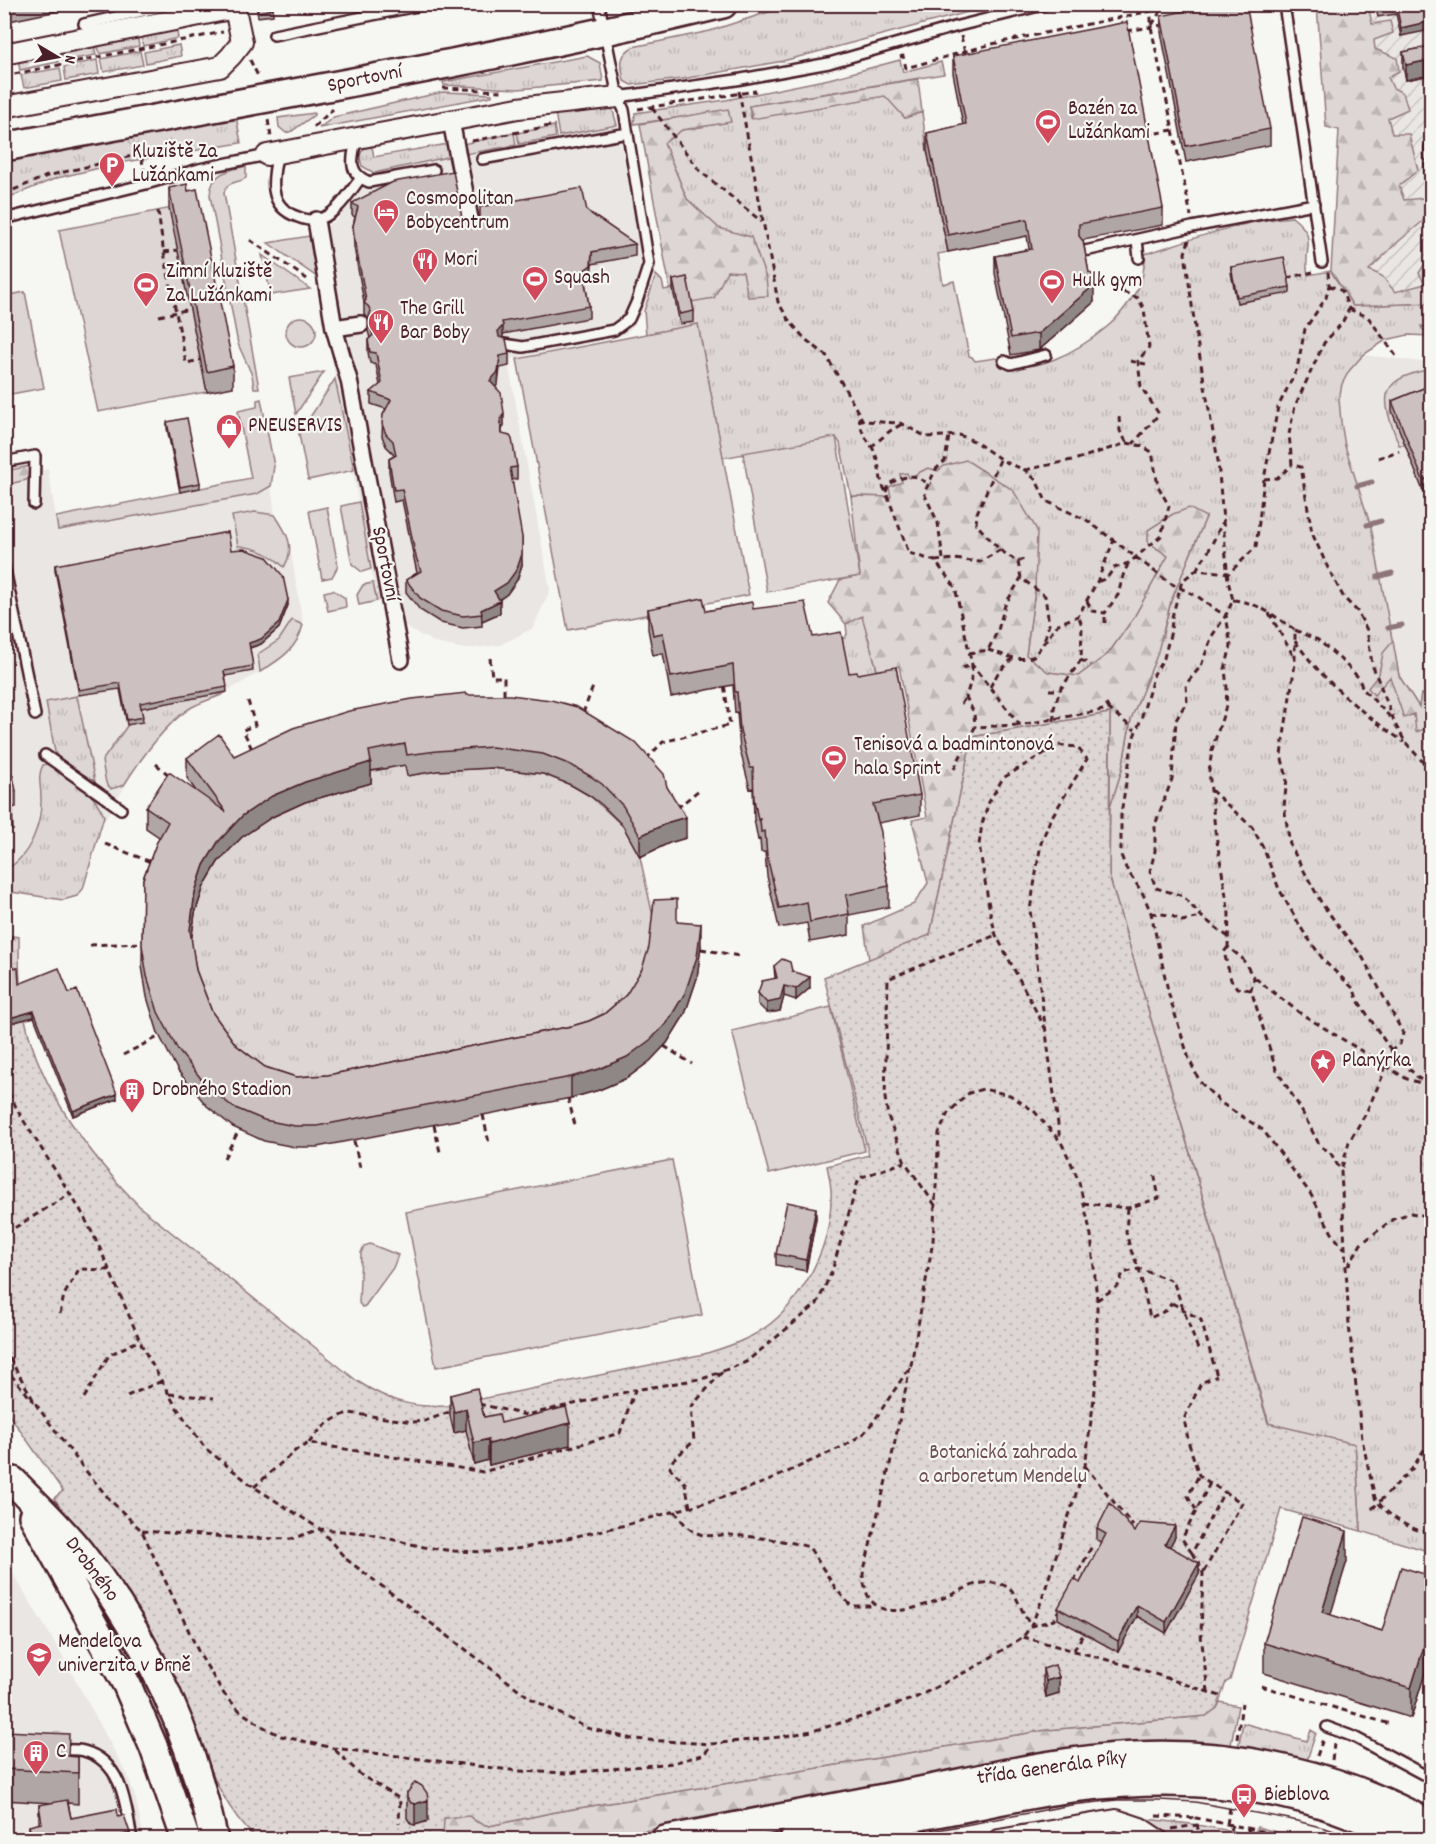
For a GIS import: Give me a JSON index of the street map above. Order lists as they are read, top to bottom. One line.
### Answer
{"streets":{"main road":["Sportovní","Drobného","třída Generála Píky"]},"parks":["Botanická zahrada a arboretum Mendelu"],"places":{"sports":["Bazén za Lužánkami","Squash","Hulk gym","Zimní kluziště Za Lužánkami","Tenisová a badmintonová hala Sprint"],"parking":["Kluziště Za Lužánkami"],"hotel":["Cosmopolitan Bobycentrum"],"restaurant":["Mori","The Grill Bar Boby"],"shop":["PNEUSERVIS"],"place":["Planýrka"],"building":["Drobného Stadion","C"],"school or university":["Mendelova univerzita v Brně"],"bus stop":["Bieblova"]},"north":"right"}
